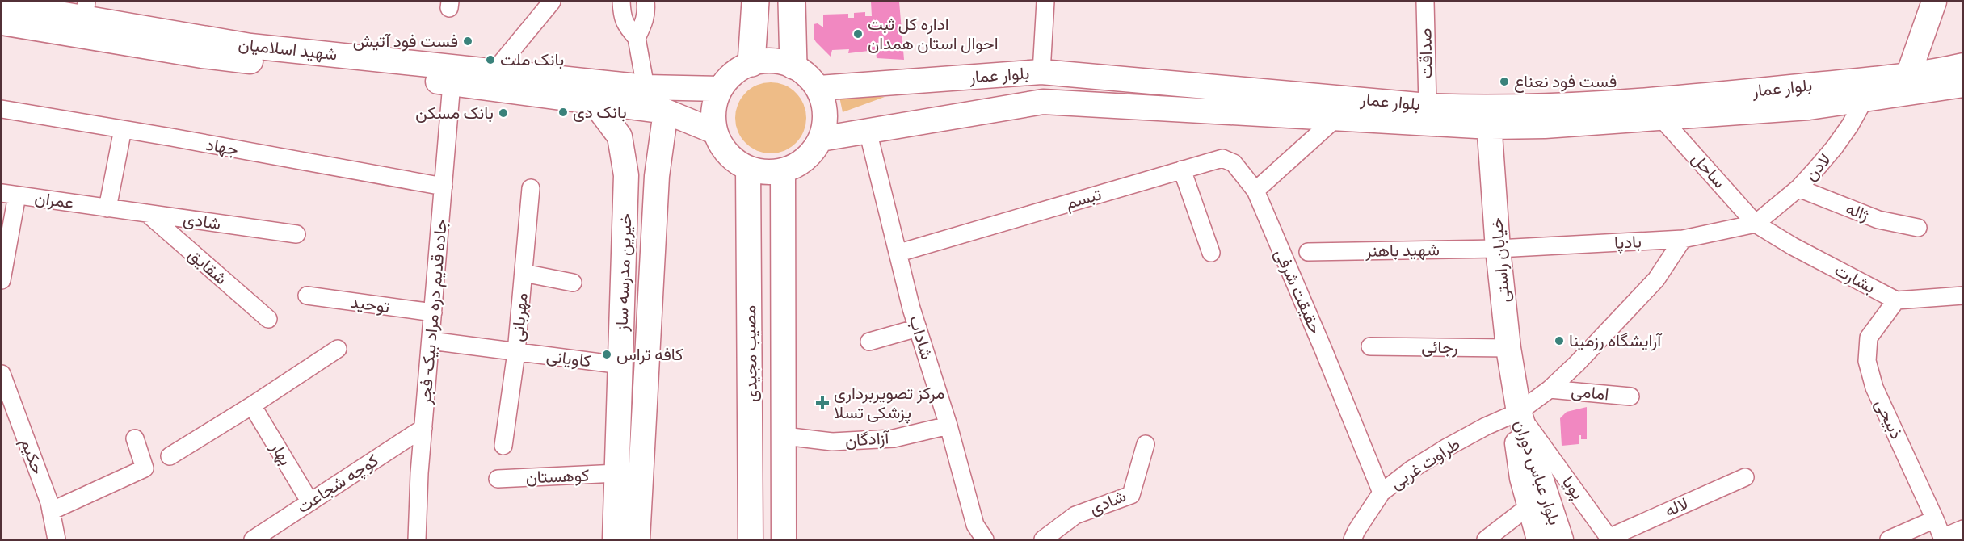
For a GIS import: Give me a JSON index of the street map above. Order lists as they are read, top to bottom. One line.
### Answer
{"streets":{"main road":["شهید اسلامیان","بلوار عمار","خیابان راستی","خیرین مدرسه ساز","مصیب مجیدی","بلوار عباس دوران"],"street":["صداقت","جهاد","لادن","ساحل","تبسم","عمران","ژاله","شادی","بادپا","شهید باهنر","شقایق","بشارت","حقیقت شرفی","توحید","جاده قدیم دره مراد بیک- فجر","مهربانی","شاداب","رجائی","کاویانی","امامی","ذبیحی","آزادگان","بهار","حکیم","طراوت غربی","کوهستان","کوچه شجاعت","پویا","لاله"]},"crossings":[["شهید اسلامیان","بلوار عمار"],["شهید اسلامیان","خیرین مدرسه ساز"],["شهید اسلامیان","جاده قدیم دره مراد بیک- فجر"],["شهید اسلامیان","مصیب مجیدی"],["صداقت","بلوار عمار"],["بلوار عمار","لادن"],["بلوار عمار","ساحل"],["بلوار عمار","خیابان راستی"],["بلوار عمار","شاداب"],["بلوار عمار","مصیب مجیدی"],["جهاد","جاده قدیم دره مراد بیک- فجر"],["لادن","ساحل"],["لادن","ژاله"],["لادن","بادپا"],["لادن","بشارت"],["ساحل","بادپا"],["ساحل","بشارت"],["تبسم","حقیقت شرفی"],["تبسم","شاداب"],["عمران","شادی"],["شادی","شقایق"],["بادپا","شهید باهنر"],["بادپا","خیابان راستی"],["بادپا","بشارت"],["بادپا","طراوت غربی"],["شهید باهنر","خیابان راستی"],["خیابان راستی","رجائی"],["خیابان راستی","طراوت غربی"],["خیابان راستی","بلوار عباس دوران"],["خیابان راستی","پویا"],["خیرین مدرسه ساز","کاویانی"],["خیرین مدرسه ساز","کوهستان"],["بشارت","ذبیحی"],["حقیقت شرفی","طراوت غربی"],["توحید","جاده قدیم دره مراد بیک- فجر"],["جاده قدیم دره مراد بیک- فجر","کاویانی"],["جاده قدیم دره مراد بیک- فجر","کوچه شجاعت"],["مهربانی","کاویانی"],["شاداب","آزادگان"],["مصیب مجیدی","آزادگان"],["امامی","طراوت غربی"],["بهار","کوچه شجاعت"],["طراوت غربی","بلوار عباس دوران"],["طراوت غربی","پویا"],["بلوار عباس دوران","پویا"],["پویا","لاله"]],"places":{"other":["اداره کل ثبت احوال استان همدان","فست فود آتیش","بانک ملت","فست فود نعناع","بانک دی","بانک مسکن","آرایشگاه رزمینا","کافه تراس"],"health":["مرکز تصویربرداری پزشکی تسلا"]}}
